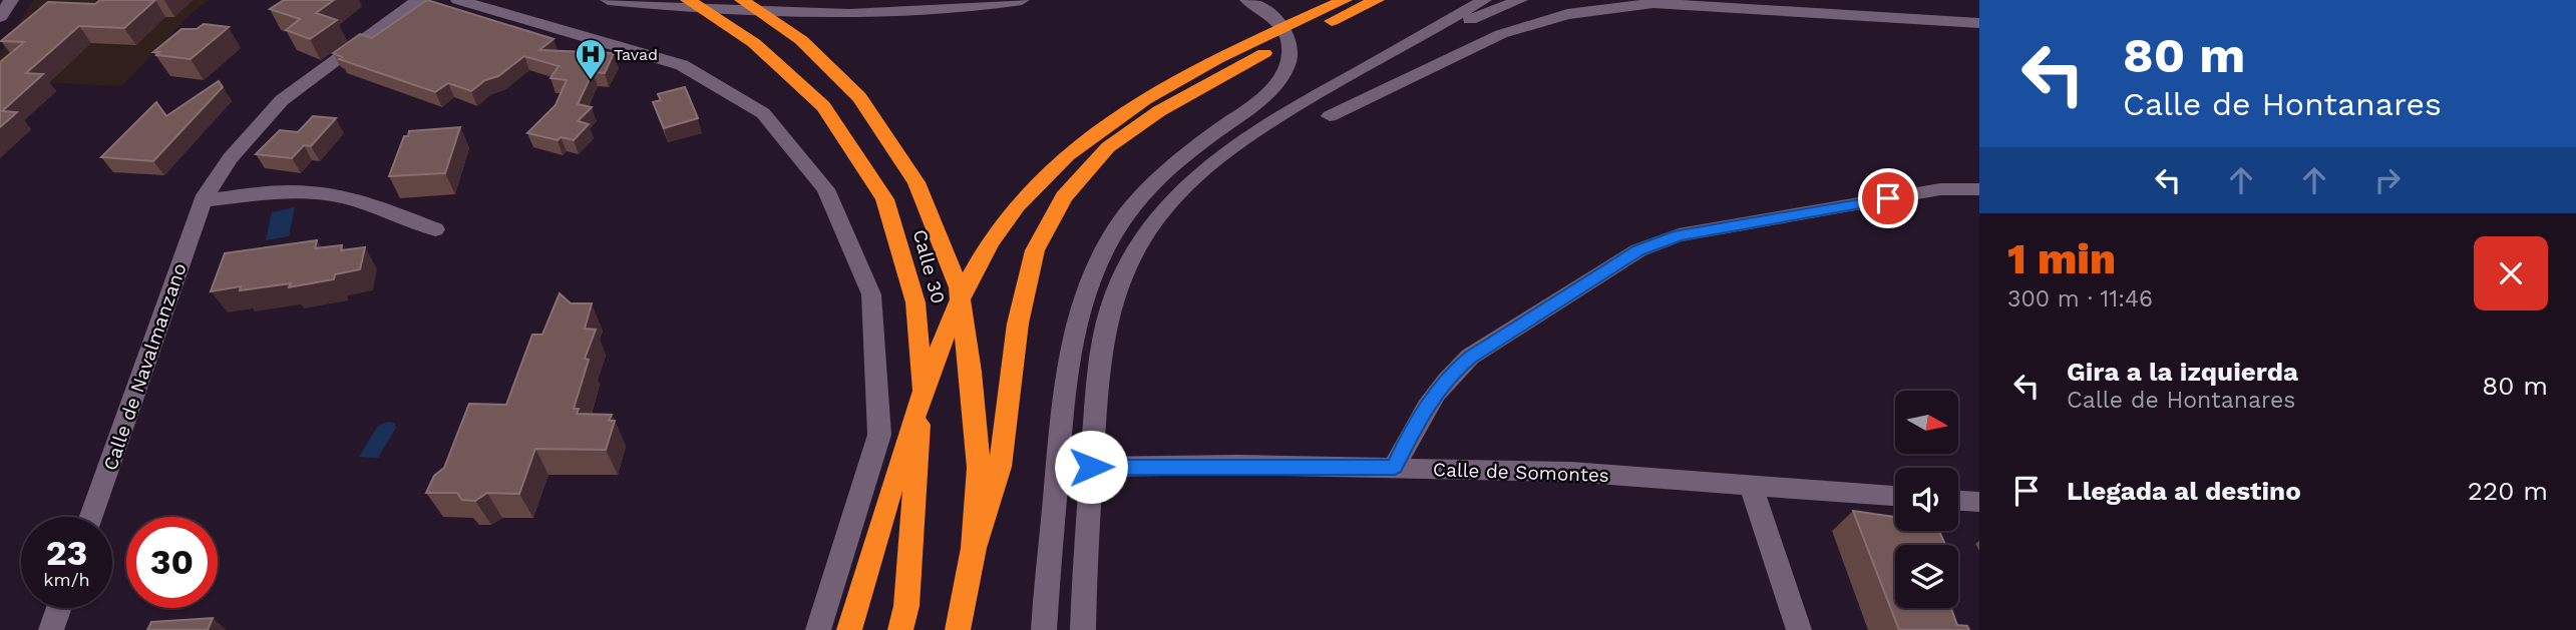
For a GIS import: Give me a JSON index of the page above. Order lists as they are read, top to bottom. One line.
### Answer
{"streets":{"highway":["Calle 30"],"street":["Calle de Navalmanzano","Calle de Somontes"]},"places":{"hospital":["Tavad"]},"north":"right","page":{"turn":["80 m","Calle de Hontanares"],"heading":["1 min","300 m · 11:46"],"list":[{"name":"Gira a la izquierda","note":"Calle de Hontanares","value":"80 m"},{"name":"Llegada al destino","value":"220 m"}],"speed":"23 km/h","limit":"30"}}
